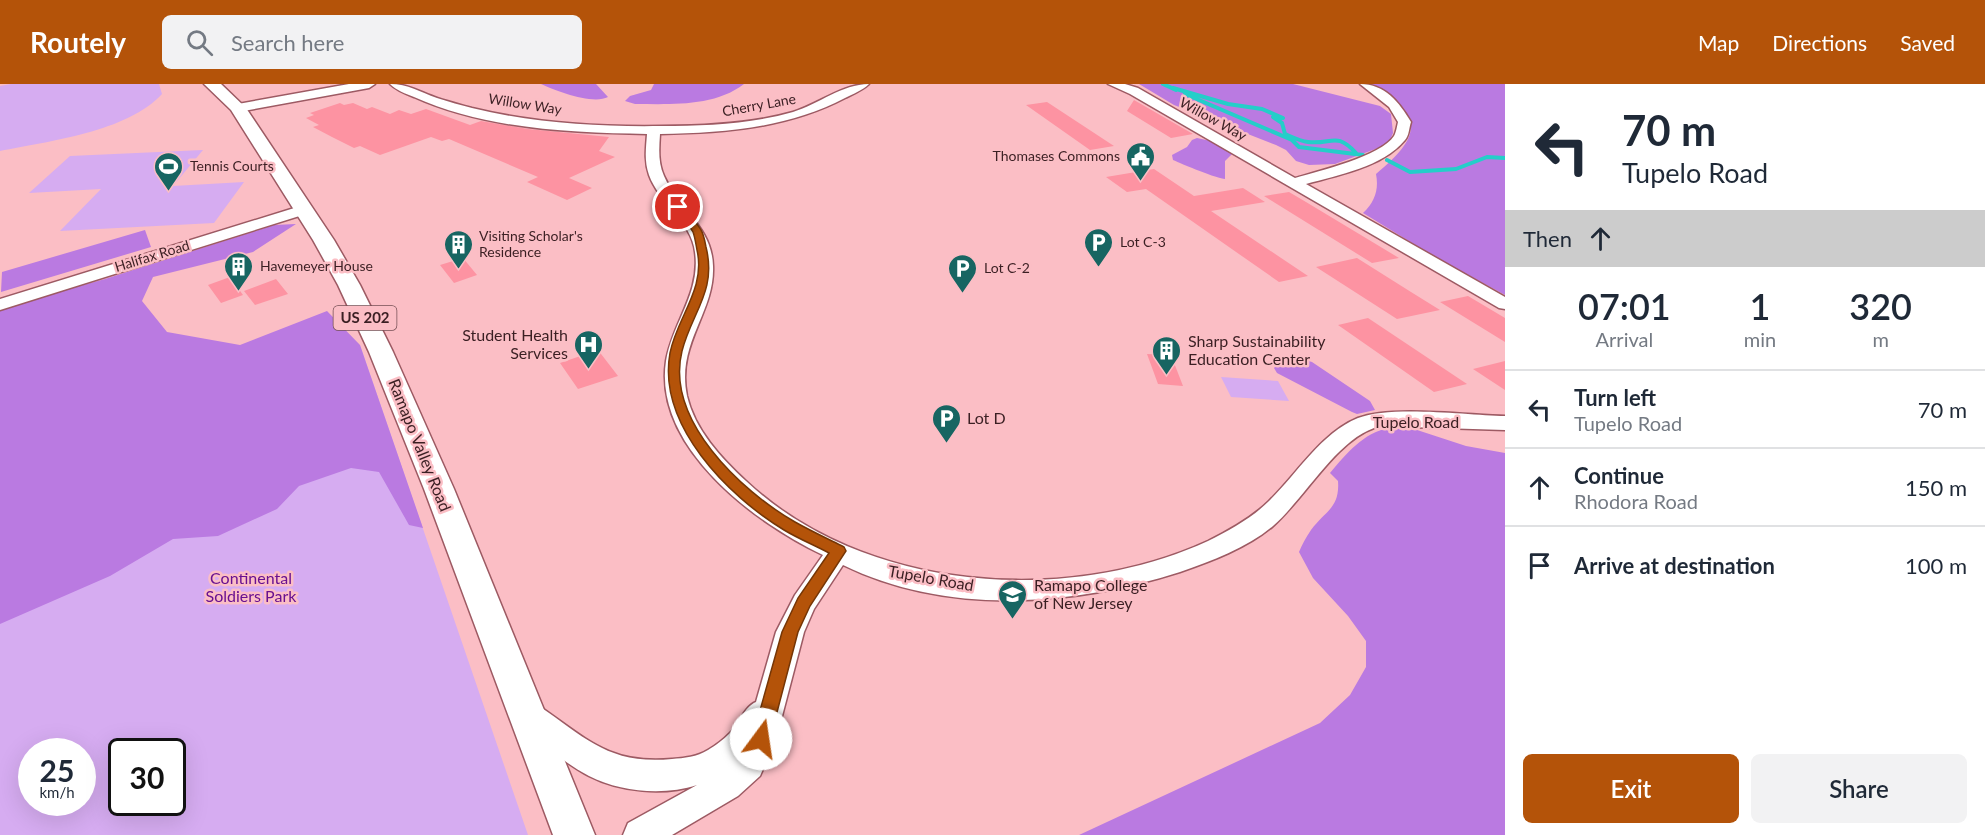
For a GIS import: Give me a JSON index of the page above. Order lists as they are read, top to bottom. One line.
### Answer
{"streets":{"main road":["US 202","Ramapo Valley Road"],"street":["Willow Way","Cherry Lane","Halifax Road","Tupelo Road"]},"crossings":[["Willow Way","Cherry Lane"],["Willow Way","Tupelo Road"],["Cherry Lane","Tupelo Road"],["Halifax Road","Ramapo Valley Road"]],"parks":["Continental Soldiers Park"],"places":{"public building":["Thomases Commons"],"sports":["Tennis Courts"],"parking":["Lot C-3","Lot C-2","Lot D"],"building":["Visiting Scholar's Residence","Havemeyer House","Sharp Sustainability Education Center"],"hospital":["Student Health Services"],"school or university":["Ramapo College of New Jersey"]},"page":{"header":"Routely","search":"Search here","nav":["Map","Directions","Saved"],"turn":["70 m","Tupelo Road"],"then":"Then","eta":["07:01","Arrival","1","min","320","m"],"list":[{"name":"Turn left","note":"Tupelo Road","value":"70 m"},{"name":"Continue","note":"Rhodora Road","value":"150 m"},{"name":"Arrive at destination","value":"100 m"}],"speed":"25 km/h","limit":"30","buttons":["Exit","Share"]}}
